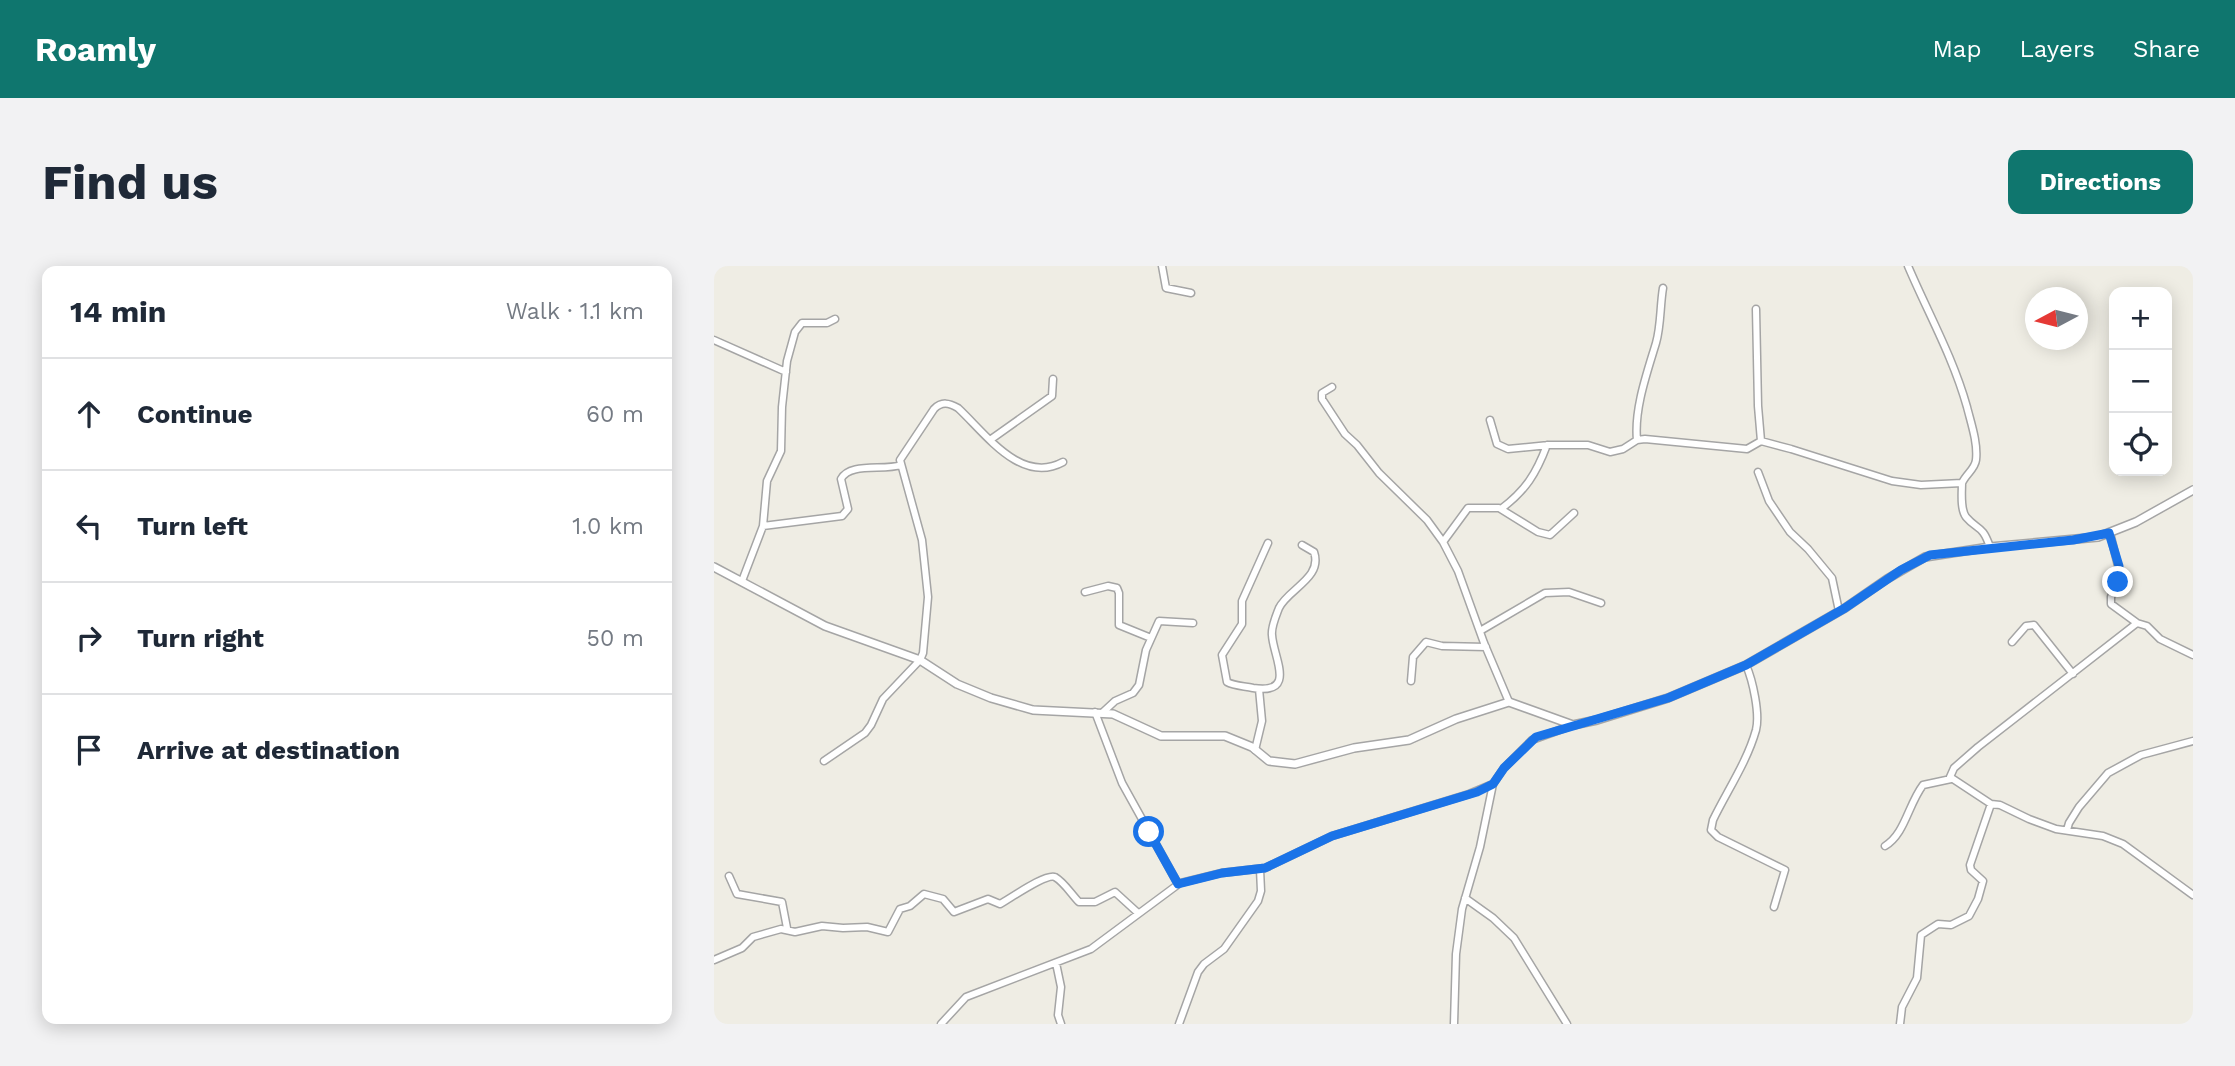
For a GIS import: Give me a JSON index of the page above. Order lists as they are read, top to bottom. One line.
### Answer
{"north":"left","page":{"header":"Roamly","nav":["Map","Layers","Share"],"buttons":"Directions","title":"Find us","heading":["14 min","Walk · 1.1 km"],"map_buttons":["+","−"],"list":[["Continue","60 m"],["Turn left","1.0 km"],["Turn right","50 m"],"Arrive at destination"]}}
